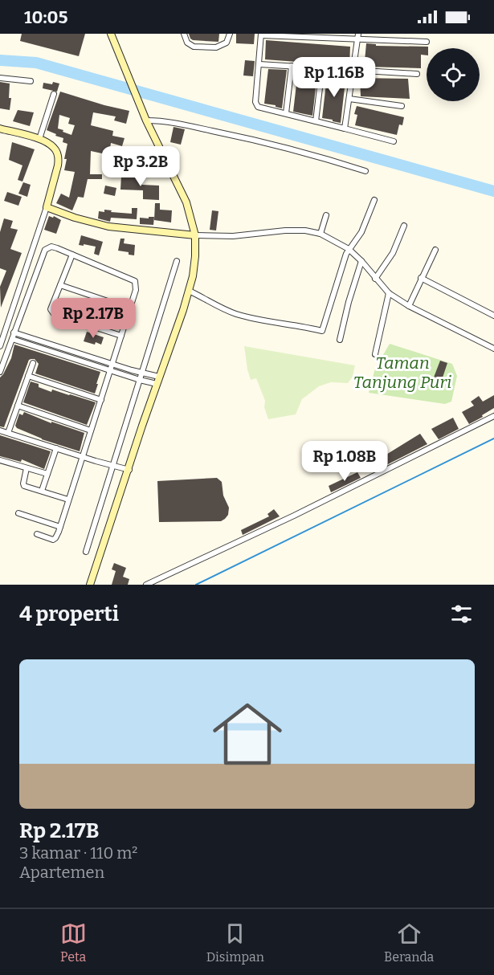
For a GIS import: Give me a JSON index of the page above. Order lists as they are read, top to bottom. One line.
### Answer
{"parks":["Taman Tanjung Puri"],"page":{"status":"10:05","price":["Rp 1.16B","Rp 3.2B","Rp 2.17B","Rp 1.08B"],"heading":"4 properti","list":[{"name":"Rp 2.17B","note":"3 kamar · 110 m² · Apartemen"}],"tabs":["Peta","Disimpan","Beranda"]}}
